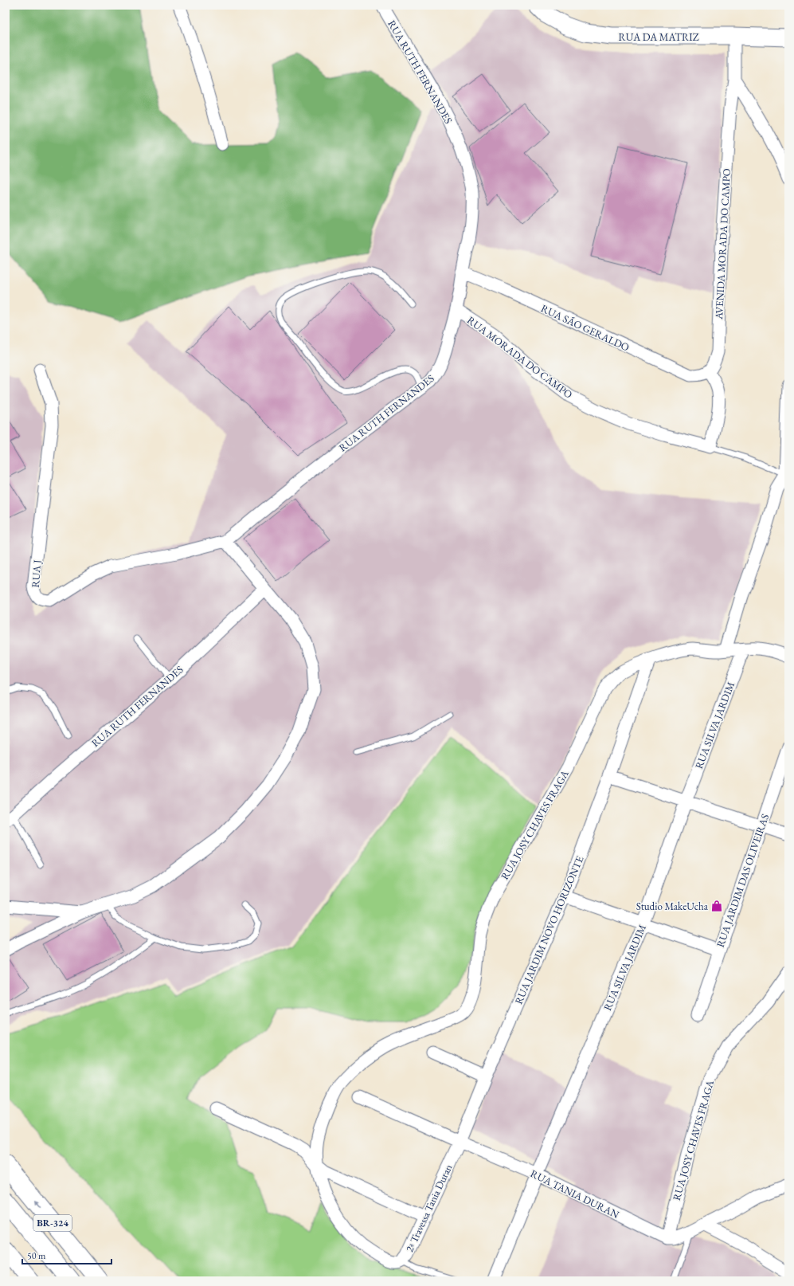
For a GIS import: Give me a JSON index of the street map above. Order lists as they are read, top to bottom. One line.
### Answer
{"streets":{"highway":["BR-324"],"street":["RUA DA MATRIZ","RUA RUTH FERNANDES","AVENIDA MORADA DO CAMPO","RUA SÃO GERALDO","RUA MORADA DO CAMPO","RUA J","RUA SILVA JARDIM","RUA JOSY CHAVES FRAGA","RUA JARDIM DAS OLIVEIRAS","RUA JARDIM NOVO HORIZONTE","RUA TANIA DURAN","2ª Travessa Tania Duran"]},"crossings":[["RUA DA MATRIZ","AVENIDA MORADA DO CAMPO"],["RUA RUTH FERNANDES","RUA SÃO GERALDO"],["RUA RUTH FERNANDES","RUA MORADA DO CAMPO"],["RUA RUTH FERNANDES","RUA J"],["AVENIDA MORADA DO CAMPO","RUA SÃO GERALDO"],["RUA SILVA JARDIM","RUA JOSY CHAVES FRAGA"],["RUA SILVA JARDIM","RUA TANIA DURAN"],["RUA JOSY CHAVES FRAGA","RUA JARDIM NOVO HORIZONTE"],["RUA JOSY CHAVES FRAGA","RUA TANIA DURAN"],["RUA JOSY CHAVES FRAGA","2ª Travessa Tania Duran"],["RUA JARDIM NOVO HORIZONTE","RUA TANIA DURAN"],["RUA JARDIM NOVO HORIZONTE","2ª Travessa Tania Duran"],["RUA TANIA DURAN","2ª Travessa Tania Duran"]],"places":{"shop":["Studio MakeUcha"]},"scale_bar":"50 m"}
